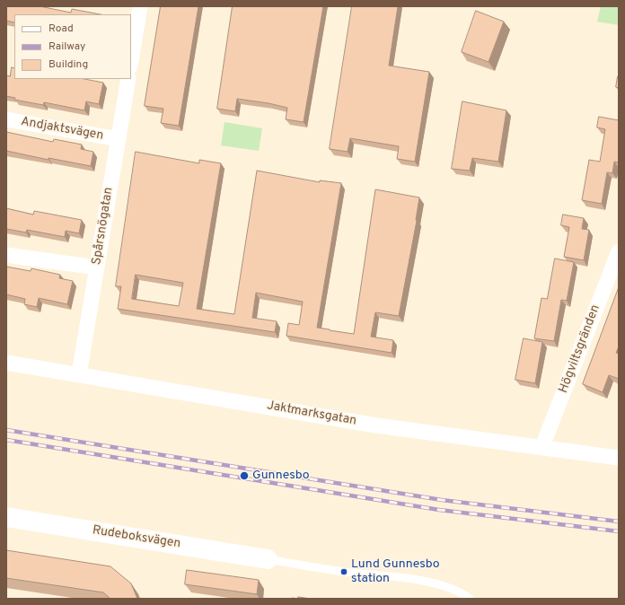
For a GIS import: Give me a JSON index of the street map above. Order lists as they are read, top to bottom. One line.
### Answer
{"streets":{"street":["Andjaktsvägen","Spårsnögatan","Högviltsgränden","Jaktmarksgatan","Rudeboksvägen"]},"crossings":[["Andjaktsvägen","Spårsnögatan"],["Spårsnögatan","Jaktmarksgatan"],["Högviltsgränden","Jaktmarksgatan"]],"places":["Gunnesbo","Lund Gunnesbo station"],"legend":["Road","Railway","Building"]}
